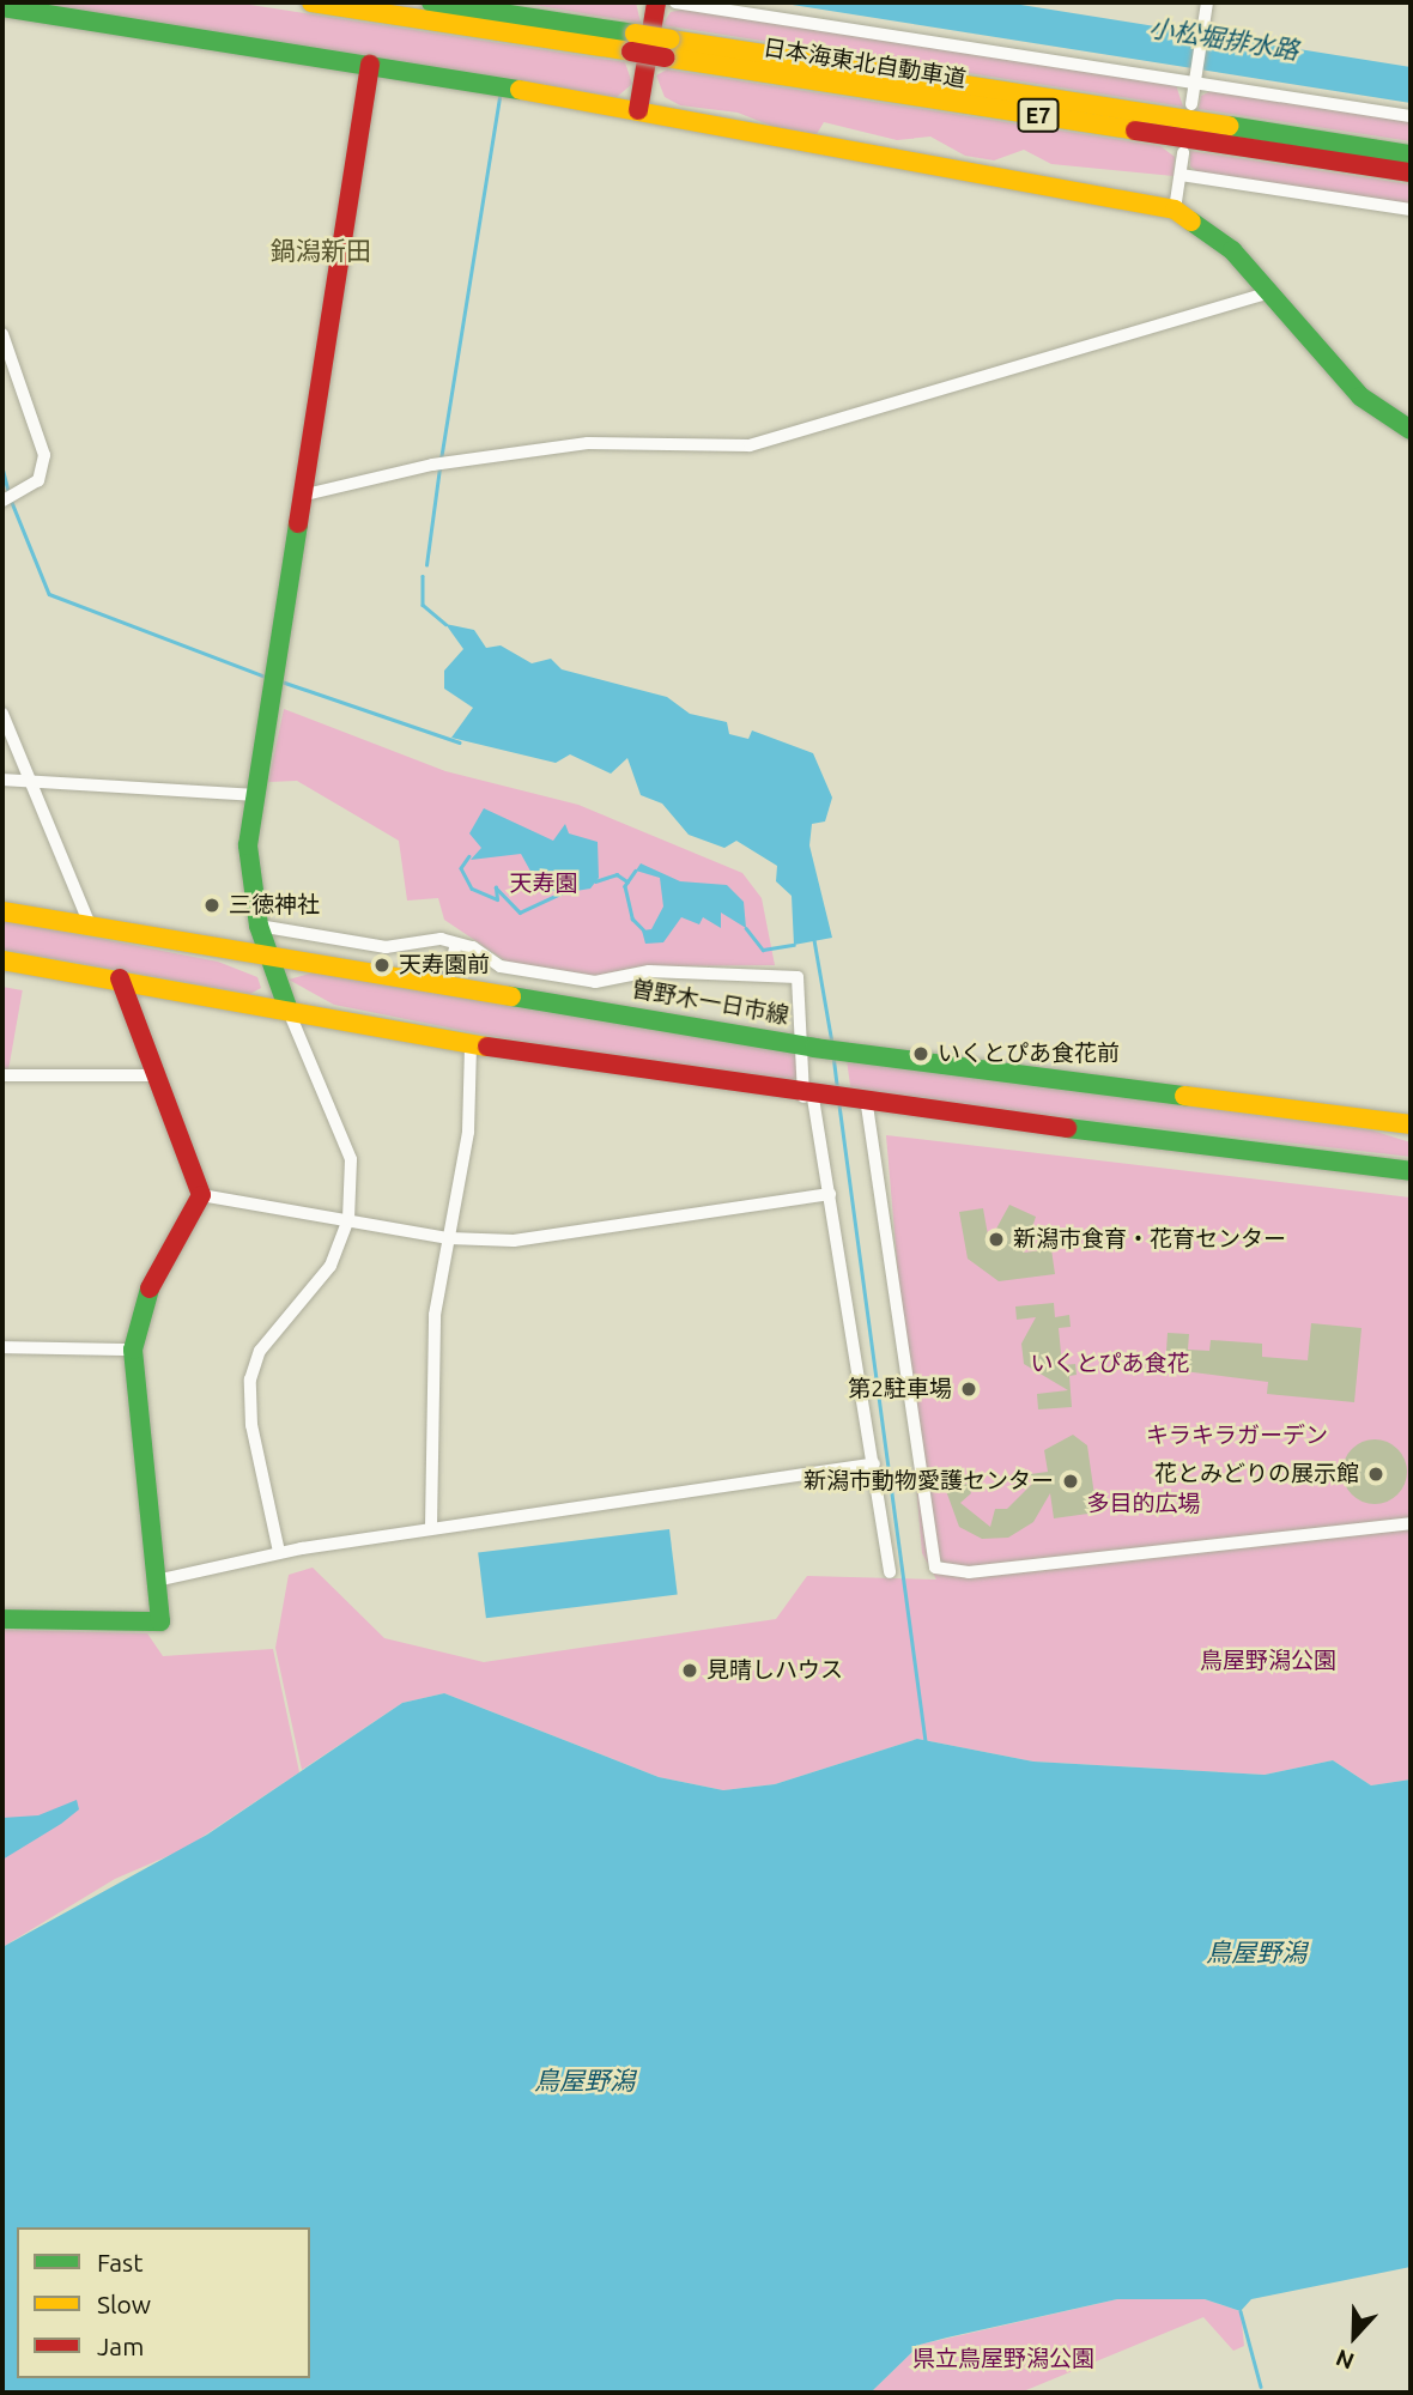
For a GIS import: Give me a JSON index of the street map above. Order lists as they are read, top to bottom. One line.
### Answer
{"streets":{"main road":["日本海東北自動車道","E7","曽野木一日市線"]},"districts":["鍋潟新田"],"water":["小松堀排水路","鳥屋野潟"],"parks":["天寿園","いくとぴあ食花","キラキラガーデン","多目的広場","鳥屋野潟公園","県立鳥屋野潟公園"],"places":["三徳神社","天寿園前","いくとぴあ食花前","新潟市食育・花育センター","第2駐車場","花とみどりの展示館","新潟市動物愛護センター","見晴しハウス"],"legend":["Fast","Slow","Jam"],"north":"bottom"}
